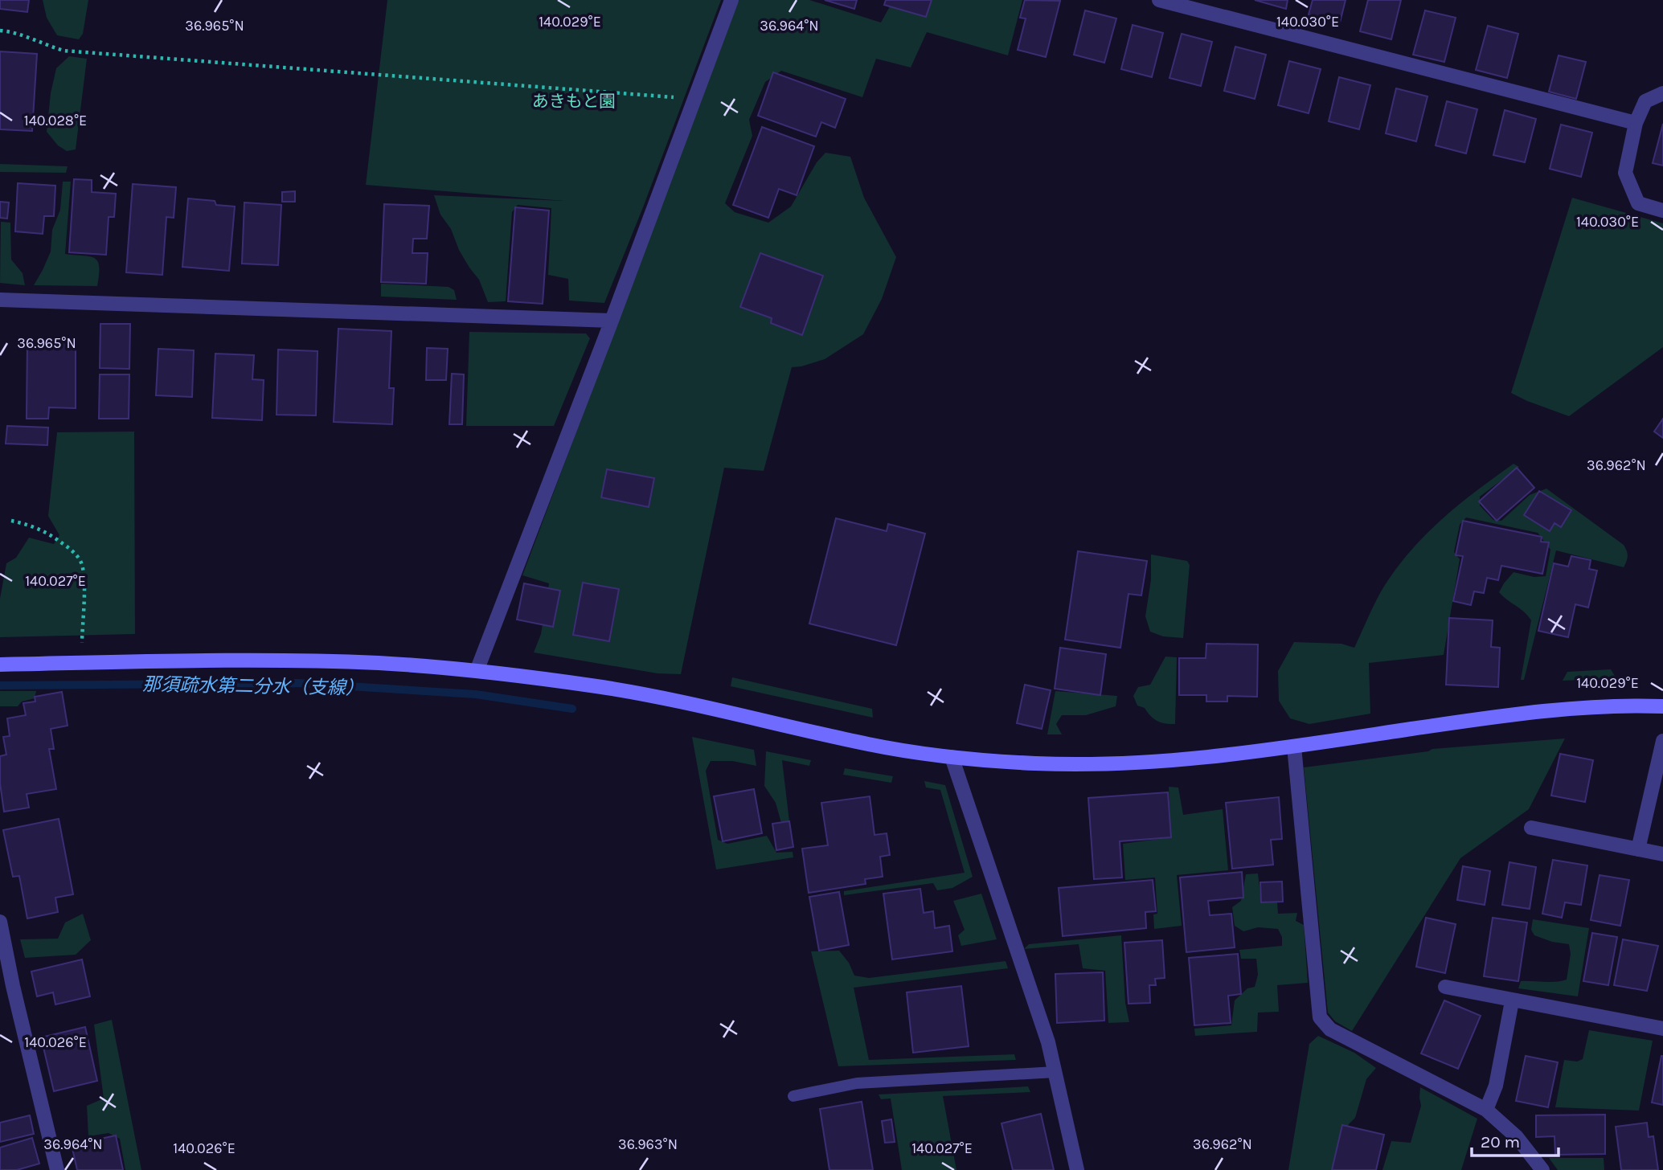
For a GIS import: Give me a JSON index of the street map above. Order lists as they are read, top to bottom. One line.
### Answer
{"water":["那須疏水第二分水（支線）"],"parks":["あきもと園"],"scale_bar":"20 m","coordinates":["140.029°E","140.030°E","36.965°N","36.964°N","140.028°E","36.962°N","140.027°E","140.026°E","36.963°N"]}
